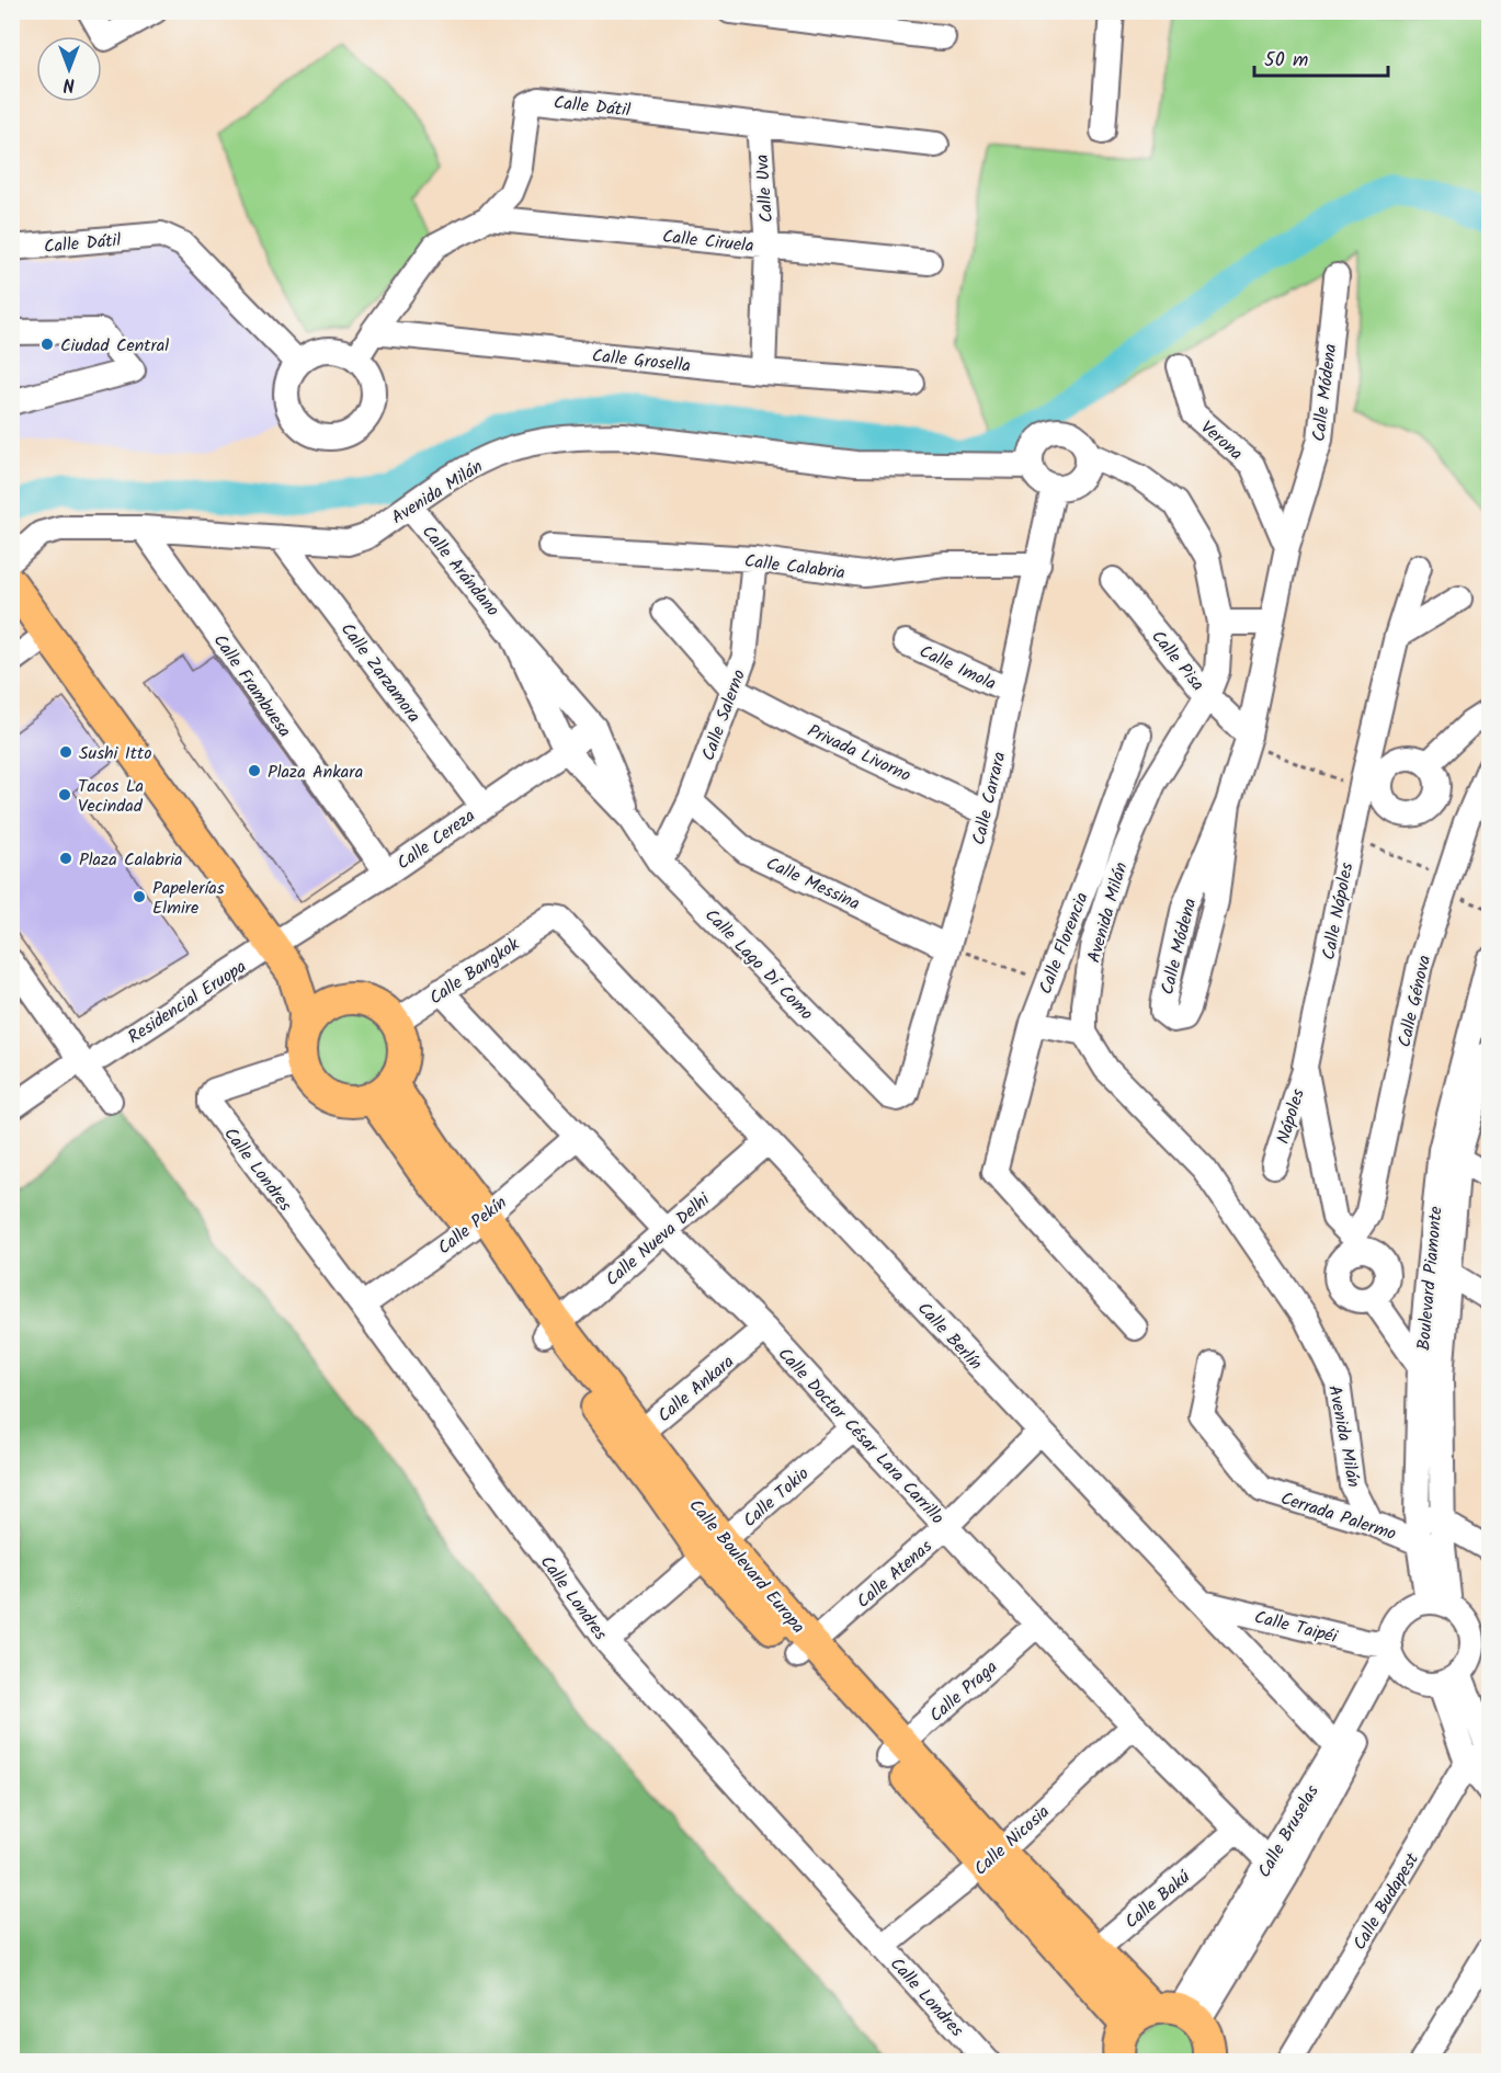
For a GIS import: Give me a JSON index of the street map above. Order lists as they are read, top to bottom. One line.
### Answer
{"streets":{"main road":["Calle Boulevard Europa"],"street":["Calle Dátil","Calle Uva","Calle Ciruela","Calle Grosella","Calle Módena","Verona","Avenida Milán","Calle Calabria","Calle Arándano","Calle Pisa","Calle Imola","Calle Zarzamora","Calle Frambuesa","Calle Salerno","Privada Livorno","Calle Carrara","Calle Cereza","Calle Messina","Calle Nápoles","Calle Florencia","Calle Lago Dí Como","Calle Bangkok","Residencial Eruopa","Calle Génova","Nápoles","Calle Londres","Calle Pekín","Calle Nueva Delhi","Boulevard Piamonte","Calle Berlín","Calle Ankara","Calle Doctor César Lara Carrillo","Calle Tokio","Cerrada Palermo","Calle Atenas","Calle Taipéi","Calle Praga","Calle Bruselas","Calle Nicosia","Calle Bakú","Calle Budapest"]},"crossings":[["Calle Dátil","Calle Uva"],["Calle Dátil","Calle Ciruela"],["Calle Dátil","Calle Grosella"],["Calle Uva","Calle Ciruela"],["Calle Uva","Calle Grosella"],["Calle Módena","Verona"],["Calle Módena","Calle Pisa"],["Avenida Milán","Calle Arándano"],["Avenida Milán","Calle Pisa"],["Avenida Milán","Calle Zarzamora"],["Avenida Milán","Calle Frambuesa"],["Avenida Milán","Calle Carrara"],["Avenida Milán","Calle Florencia"],["Avenida Milán","Cerrada Palermo"],["Calle Calabria","Calle Salerno"],["Calle Calabria","Calle Carrara"],["Calle Arándano","Calle Cereza"],["Calle Arándano","Calle Lago Dí Como"],["Calle Imola","Calle Carrara"],["Calle Zarzamora","Calle Cereza"],["Calle Frambuesa","Calle Cereza"],["Calle Salerno","Privada Livorno"],["Calle Salerno","Calle Messina"],["Calle Salerno","Calle Lago Dí Como"],["Privada Livorno","Calle Carrara"],["Calle Carrara","Calle Messina"],["Calle Carrara","Calle Lago Dí Como"],["Calle Cereza","Calle Lago Dí Como"],["Calle Cereza","Residencial Eruopa"],["Calle Nápoles","Calle Génova"],["Calle Nápoles","Nápoles"],["Calle Bangkok","Calle Londres"],["Calle Bangkok","Calle Berlín"],["Calle Bangkok","Calle Doctor César Lara Carrillo"],["Calle Bangkok","Calle Boulevard Europa"],["Calle Londres","Calle Pekín"],["Calle Londres","Calle Tokio"],["Calle Londres","Calle Boulevard Europa"],["Calle Londres","Calle Nicosia"],["Calle Pekín","Calle Doctor César Lara Carrillo"],["Calle Pekín","Calle Boulevard Europa"],["Calle Nueva Delhi","Calle Berlín"],["Calle Nueva Delhi","Calle Doctor César Lara Carrillo"],["Calle Nueva Delhi","Calle Boulevard Europa"],["Boulevard Piamonte","Cerrada Palermo"],["Boulevard Piamonte","Calle Taipéi"],["Boulevard Piamonte","Calle Bruselas"],["Calle Berlín","Calle Atenas"],["Calle Berlín","Calle Taipéi"],["Calle Berlín","Calle Bruselas"],["Calle Ankara","Calle Doctor César Lara Carrillo"],["Calle Ankara","Calle Boulevard Europa"],["Calle Doctor César Lara Carrillo","Calle Tokio"],["Calle Doctor César Lara Carrillo","Calle Atenas"],["Calle Doctor César Lara Carrillo","Calle Praga"],["Calle Doctor César Lara Carrillo","Calle Bruselas"],["Calle Doctor César Lara Carrillo","Calle Nicosia"],["Calle Doctor César Lara Carrillo","Calle Bakú"],["Calle Tokio","Calle Boulevard Europa"],["Calle Boulevard Europa","Calle Atenas"],["Calle Boulevard Europa","Calle Praga"],["Calle Boulevard Europa","Calle Bruselas"],["Calle Boulevard Europa","Calle Nicosia"],["Calle Boulevard Europa","Calle Bakú"],["Calle Taipéi","Calle Bruselas"]],"places":["Ciudad Central","Sushi Itto","Plaza Ankara","Tacos La Vecindad","Plaza Calabria","Papelerías Elmire"],"scale_bar":"50 m","north":"bottom"}
